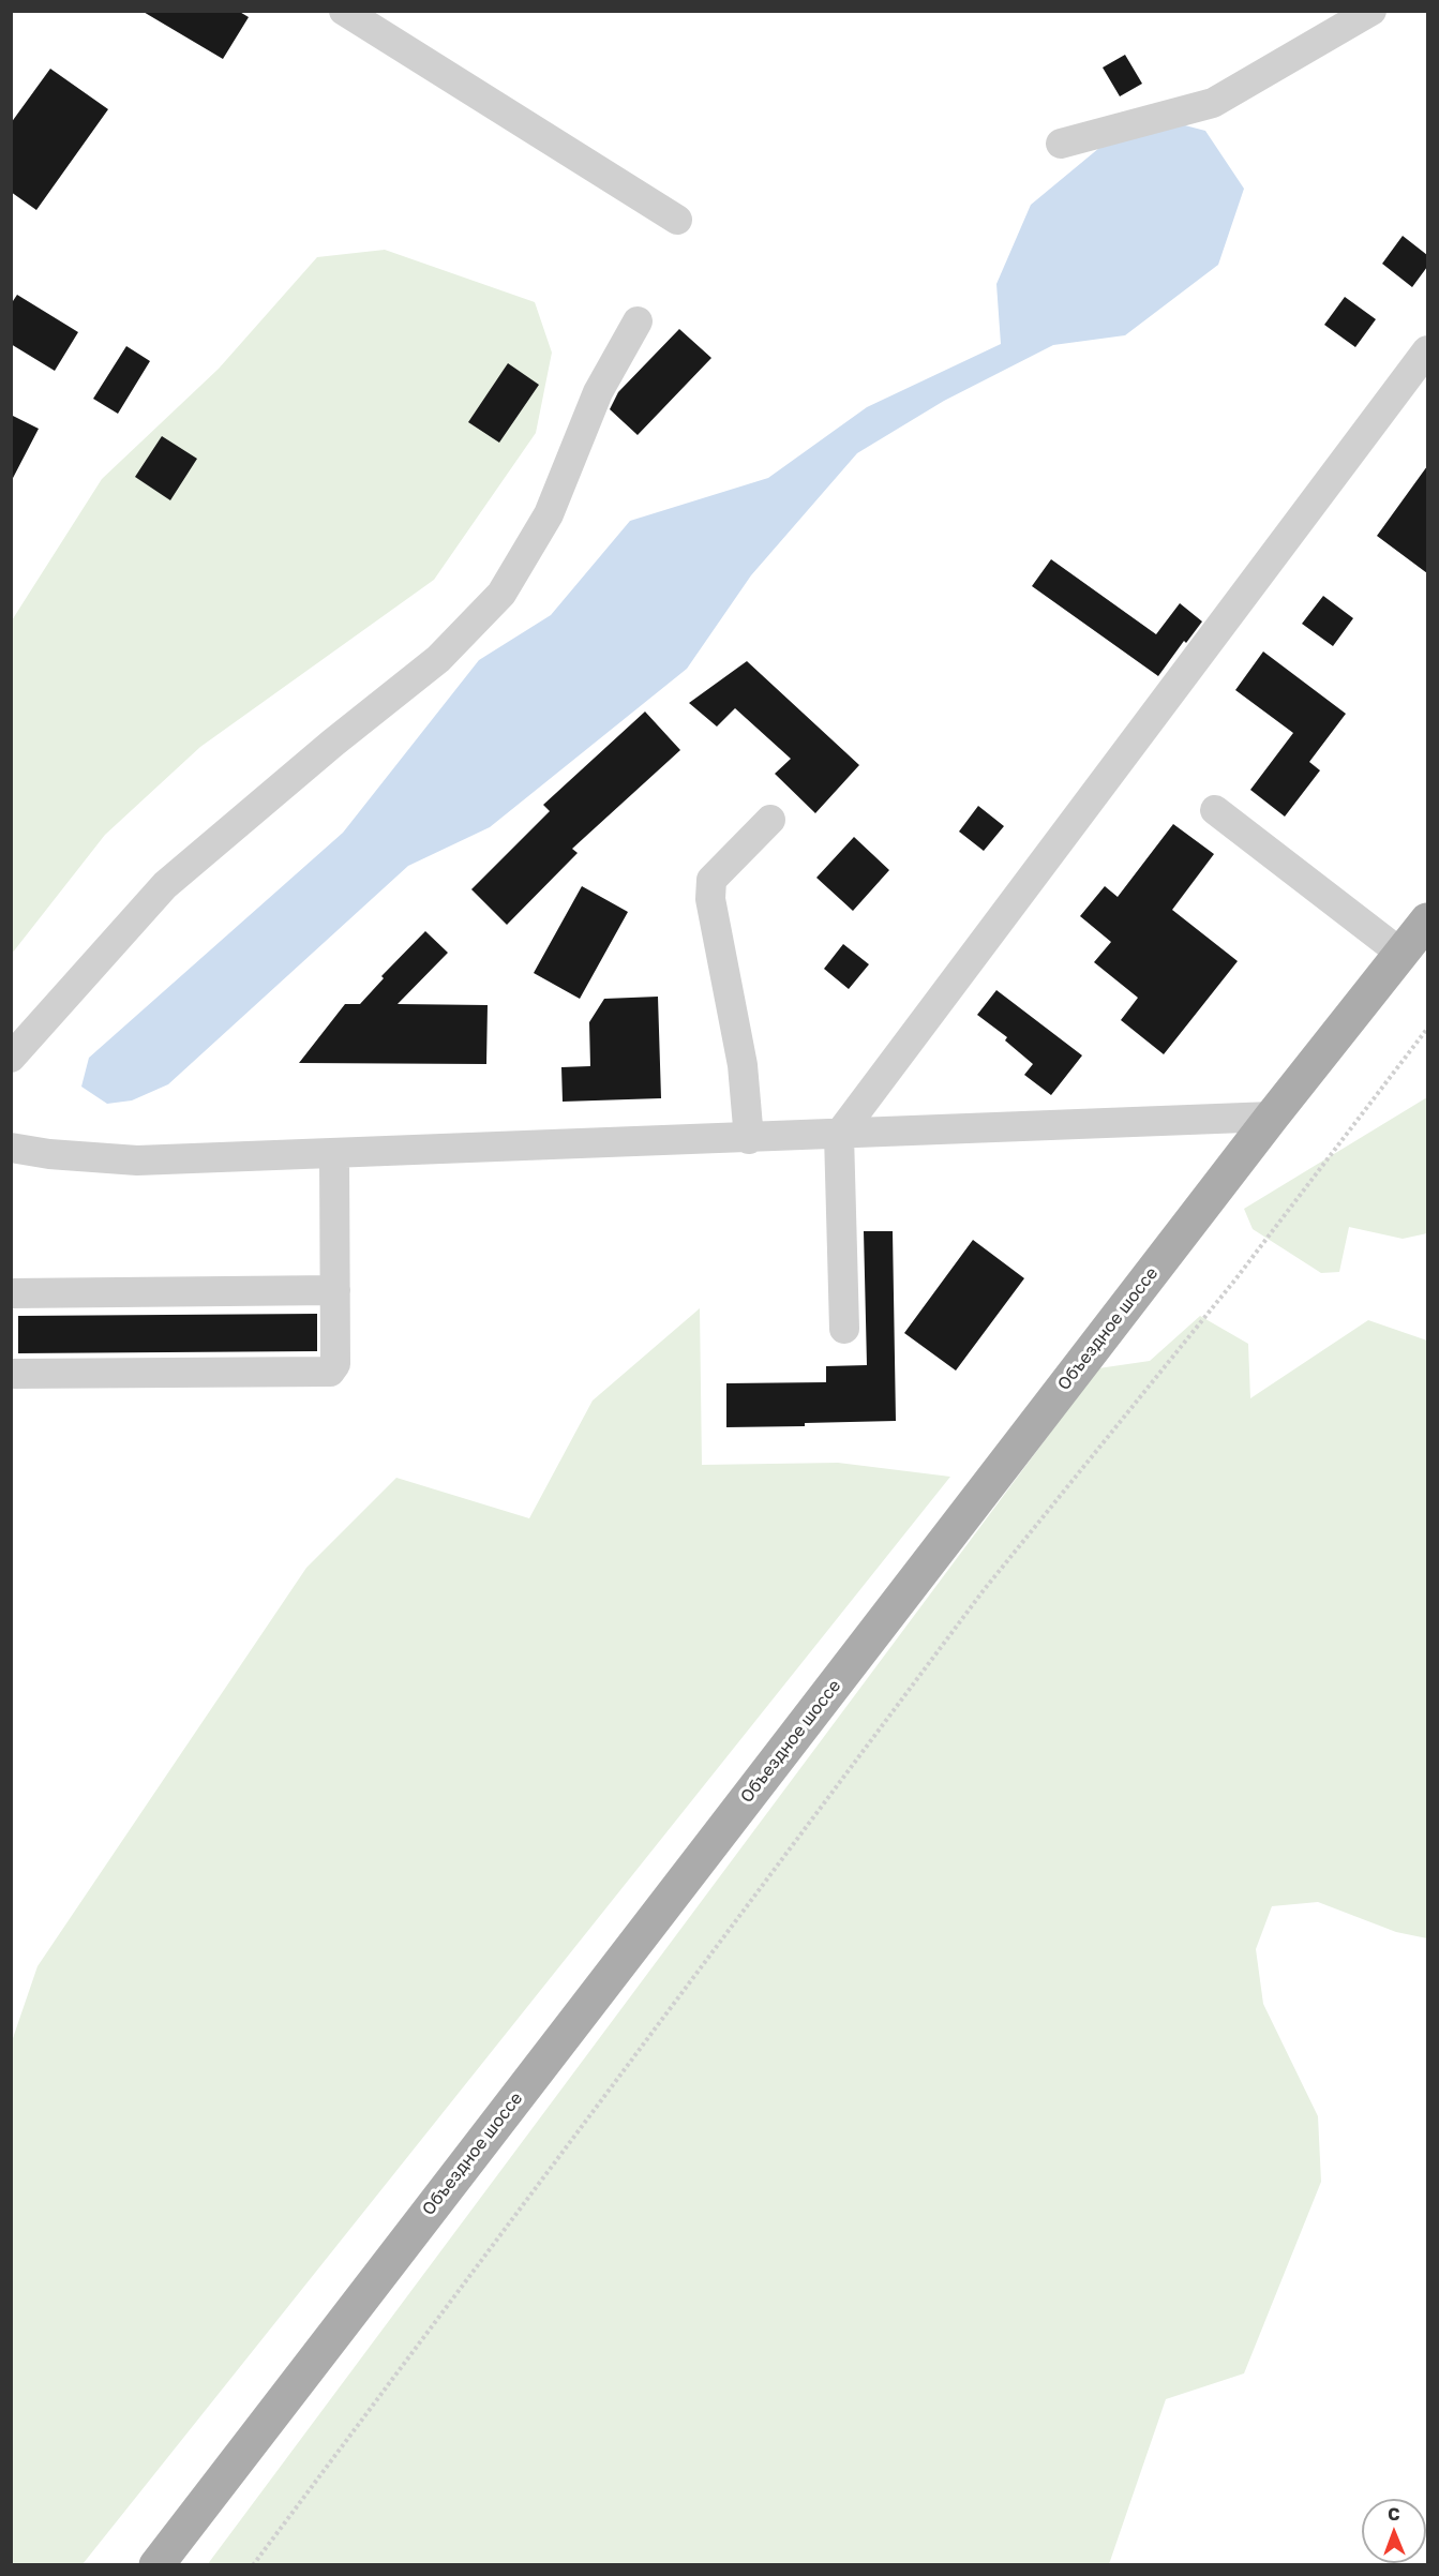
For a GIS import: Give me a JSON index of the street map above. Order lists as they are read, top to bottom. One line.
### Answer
{"streets":{"main road":["Объездное шоссе"]},"north":"top"}
